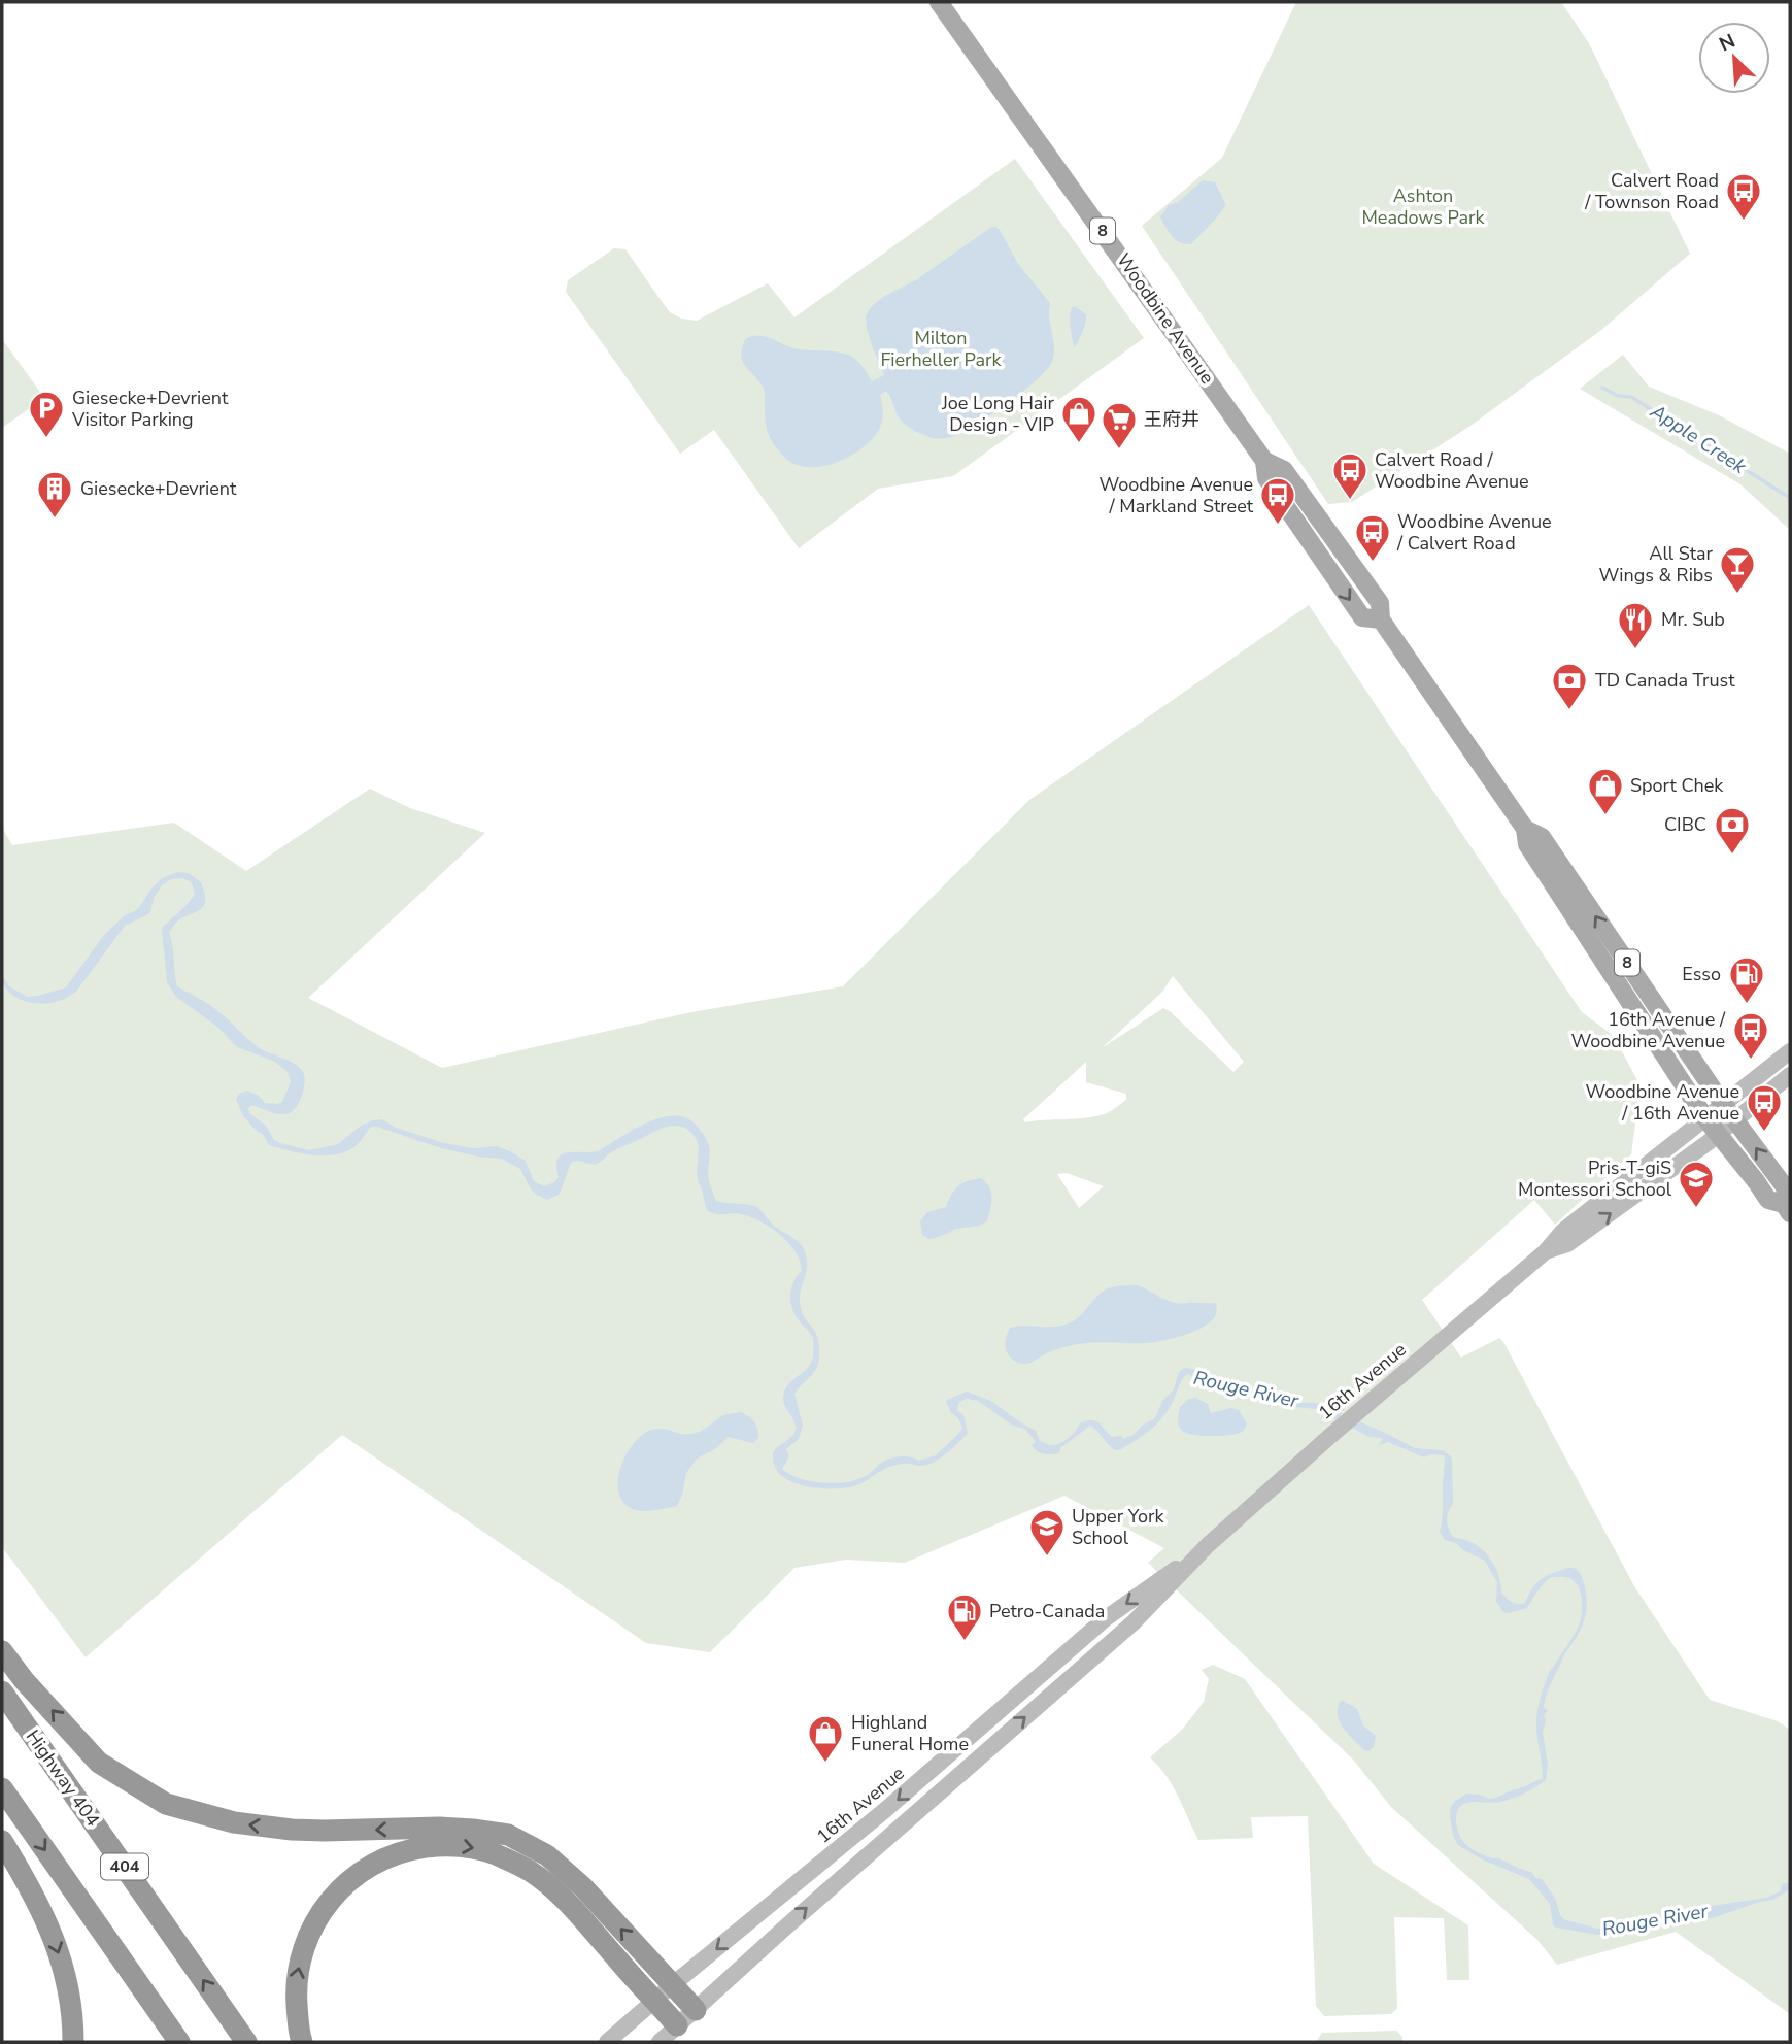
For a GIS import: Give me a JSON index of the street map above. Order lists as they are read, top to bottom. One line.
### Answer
{"streets":{"highway":["Highway 404","404"],"main road":["8","Woodbine Avenue","16th Avenue"]},"crossings":[["Woodbine Avenue","16th Avenue"]],"water":["Apple Creek","Rouge River"],"parks":["Ashton Meadows Park","Milton Fierheller Park"],"places":{"bus stop":["Calvert Road / Townson Road","Calvert Road / Woodbine Avenue","Woodbine Avenue / Markland Street","Woodbine Avenue / Calvert Road","16th Avenue / Woodbine Avenue","Woodbine Avenue / 16th Avenue"],"parking":["Giesecke+Devrient Visitor Parking"],"shop":["Joe Long Hair Design - VIP","Sport Chek","Highland Funeral Home"],"supermarket":["王府井"],"building":["Giesecke+Devrient"],"bar":["All Star Wings & Ribs"],"restaurant":["Mr. Sub"],"bank":["TD Canada Trust","CIBC"],"fuel station":["Esso","Petro-Canada"],"school or university":["Pris-T-giS Montessori School","Upper York School"]},"north":"top left"}
